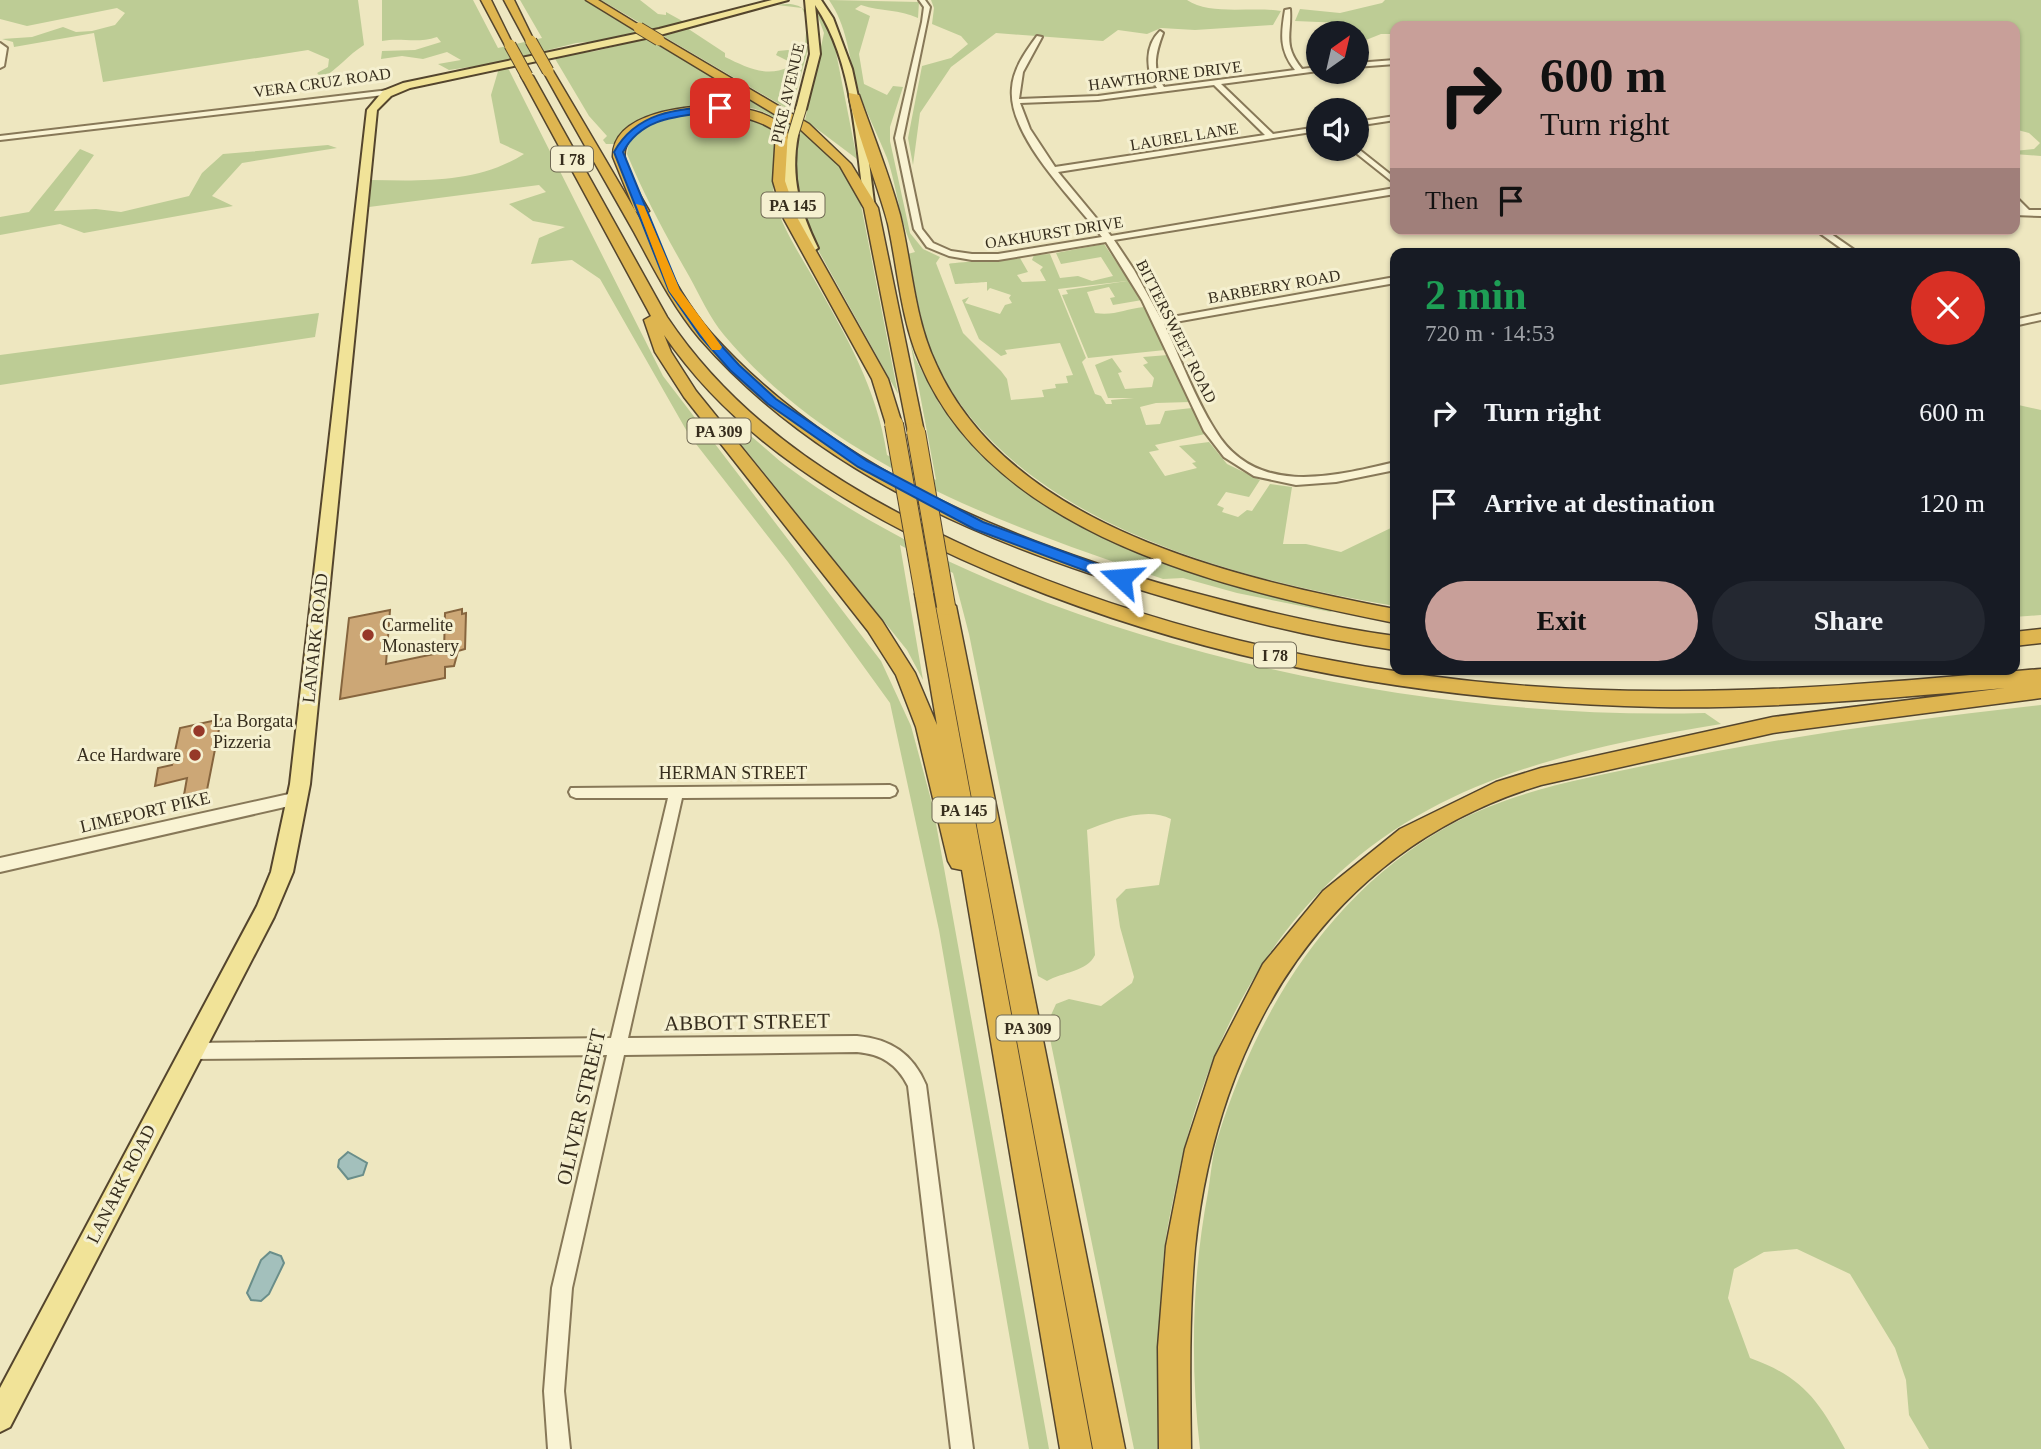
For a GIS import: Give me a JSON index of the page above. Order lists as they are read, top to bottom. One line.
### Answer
{"streets":{"highway":["I 78","PA 145","PA 309"],"main road":["VERA CRUZ ROAD","PIKE AVENUE","LANARK ROAD"],"street":["HAWTHORNE DRIVE","LAUREL LANE","OAKHURST DRIVE","BARBERRY ROAD","BITTERSWEET ROAD","HERMAN STREET","LIMEPORT PIKE","ABBOTT STREET","OLIVER STREET"]},"crossings":[["HAWTHORNE DRIVE","BITTERSWEET ROAD"],["VERA CRUZ ROAD","LANARK ROAD"],["PIKE AVENUE","PA 145"],["LAUREL LANE","BITTERSWEET ROAD"],["I 78","PA 309"],["PA 145","PA 309"],["OAKHURST DRIVE","BITTERSWEET ROAD"],["BARBERRY ROAD","BITTERSWEET ROAD"],["LANARK ROAD","LIMEPORT PIKE"],["LANARK ROAD","ABBOTT STREET"],["HERMAN STREET","OLIVER STREET"],["ABBOTT STREET","OLIVER STREET"]],"places":["Carmelite Monastery","La Borgata Pizzeria","Ace Hardware"],"north":"top right","page":{"turn":["600 m","Turn right"],"then":"Then","heading":["2 min","720 m · 14:53"],"list":[{"name":"Turn right","value":"600 m"},{"name":"Arrive at destination","value":"120 m"}],"buttons":["Exit","Share"]}}
